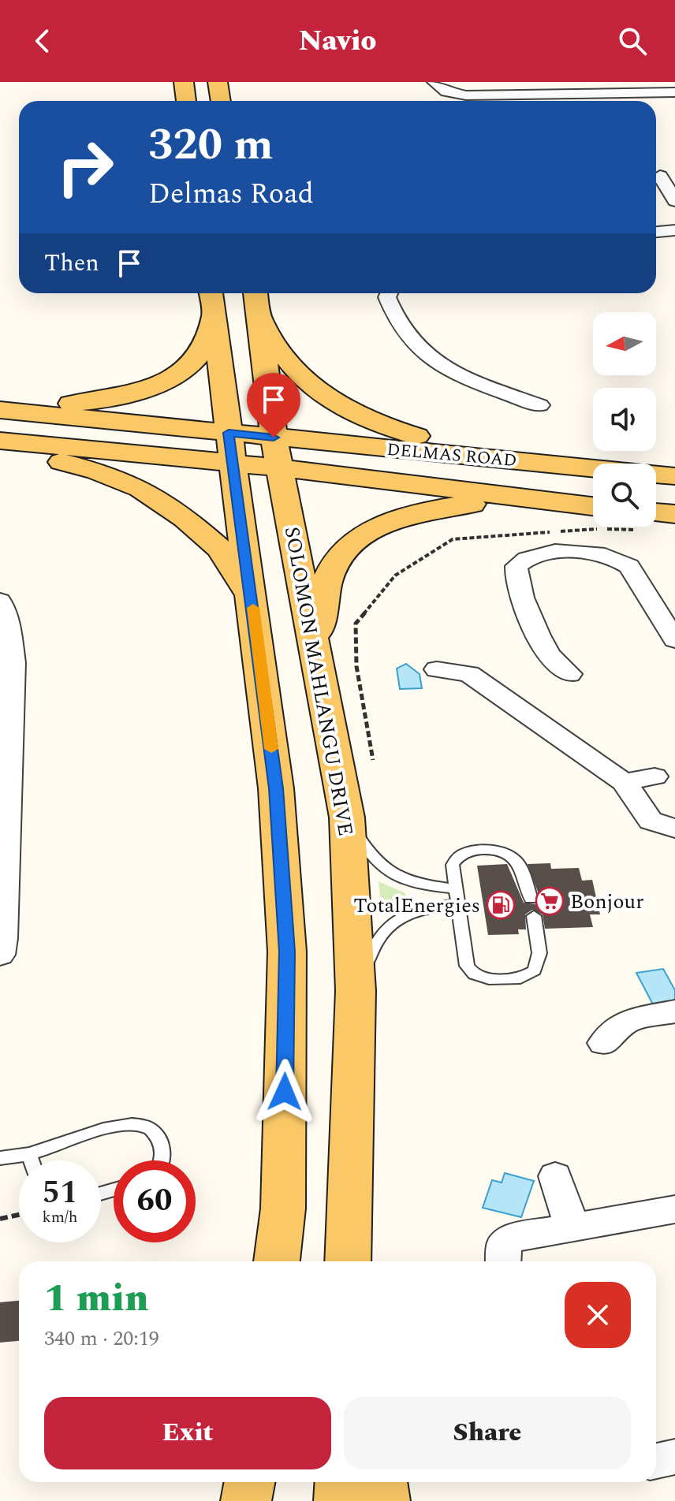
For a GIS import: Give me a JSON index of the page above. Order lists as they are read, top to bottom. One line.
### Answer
{"streets":{"main road":["DELMAS ROAD","SOLOMON MAHLANGU DRIVE"]},"crossings":[["DELMAS ROAD","SOLOMON MAHLANGU DRIVE"]],"places":{"supermarket":["Bonjour"],"fuel station":["TotalEnergies"]},"north":"left","page":{"header":"Navio","turn":["320 m","Delmas Road"],"then":"Then","speed":"51 km/h","limit":"60","heading":["1 min","340 m · 20:19"],"buttons":["Exit","Share"]}}
